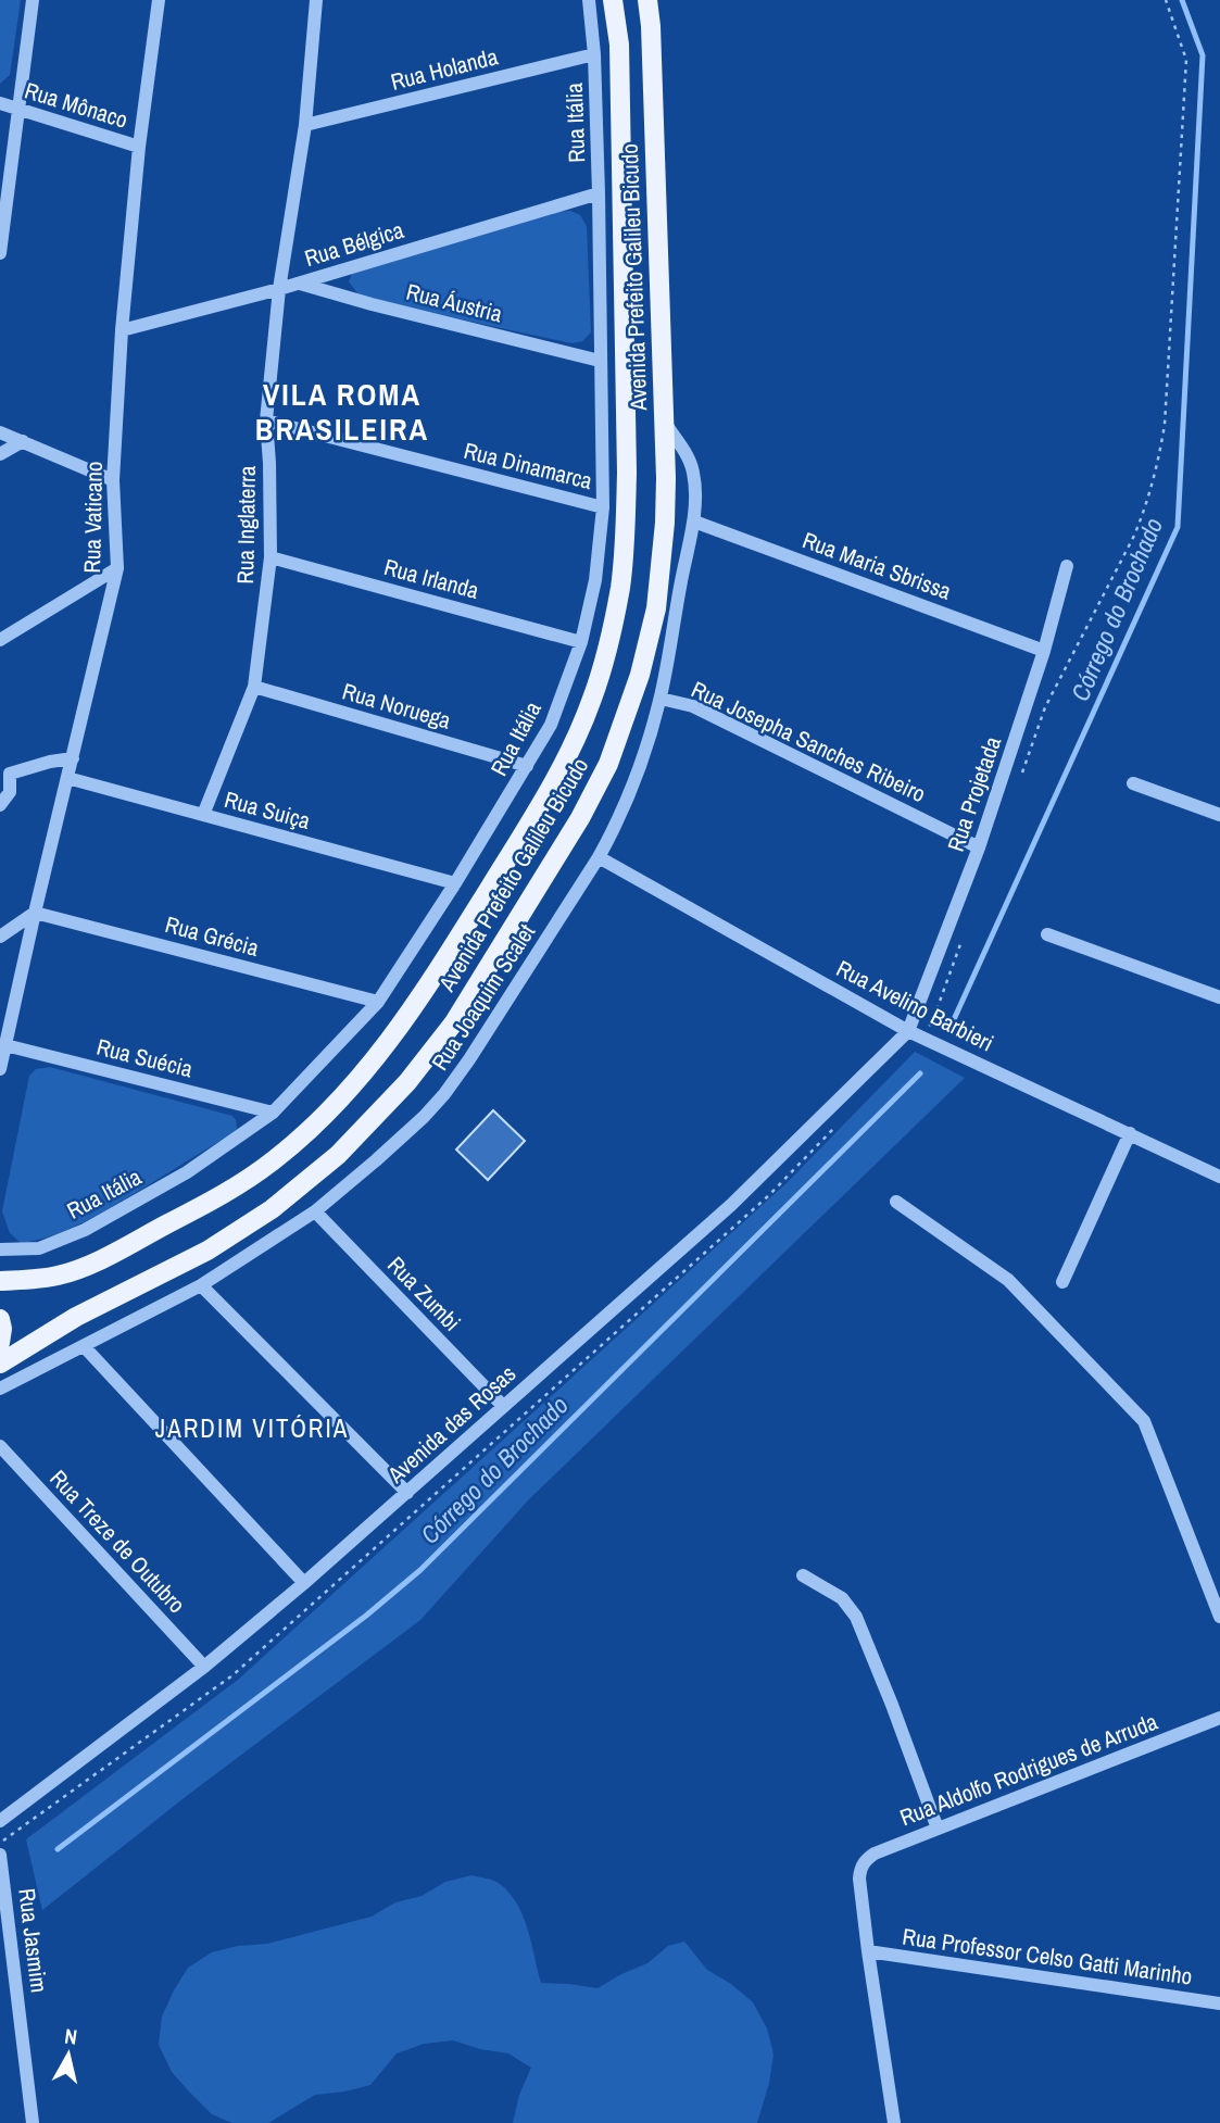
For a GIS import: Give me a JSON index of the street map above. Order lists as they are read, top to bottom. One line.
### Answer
{"streets":{"main road":["Avenida Prefeito Galileu Bicudo"],"street":["Rua Holanda","Rua Mônaco","Rua Itália","Rua Bélgica","Rua Áustria","Rua Dinamarca","Rua Vaticano","Rua Inglaterra","Rua Maria Sbrissa","Rua Irlanda","Rua Noruega","Rua Josepha Sanches Ribeiro","Rua Projetada","Rua Suiça","Rua Grécia","Rua Joaquim Scalet","Rua Avelino Barbieri","Rua Suécia","Rua Zumbi","Avenida das Rosas","Rua Treze de Outubro","Rua Aldolfo Rodrigues de Arruda","Rua Jasmim","Rua Professor Celso Gatti Marinho"]},"crossings":[["Rua Holanda","Rua Itália"],["Rua Holanda","Rua Inglaterra"],["Rua Mônaco","Rua Vaticano"],["Rua Itália","Rua Bélgica"],["Rua Itália","Rua Áustria"],["Rua Itália","Rua Dinamarca"],["Rua Itália","Rua Irlanda"],["Rua Itália","Rua Noruega"],["Rua Itália","Rua Suiça"],["Rua Itália","Rua Grécia"],["Rua Itália","Rua Suécia"],["Rua Bélgica","Rua Áustria"],["Rua Bélgica","Rua Vaticano"],["Rua Bélgica","Rua Inglaterra"],["Avenida Prefeito Galileu Bicudo","Rua Joaquim Scalet"],["Rua Dinamarca","Rua Inglaterra"],["Rua Vaticano","Rua Suiça"],["Rua Vaticano","Rua Grécia"],["Rua Vaticano","Rua Suécia"],["Rua Inglaterra","Rua Irlanda"],["Rua Inglaterra","Rua Noruega"],["Rua Inglaterra","Rua Suiça"],["Rua Maria Sbrissa","Rua Projetada"],["Rua Maria Sbrissa","Rua Joaquim Scalet"],["Rua Josepha Sanches Ribeiro","Rua Projetada"],["Rua Josepha Sanches Ribeiro","Rua Joaquim Scalet"],["Rua Projetada","Rua Avelino Barbieri"],["Rua Projetada","Avenida das Rosas"],["Rua Joaquim Scalet","Rua Avelino Barbieri"],["Rua Joaquim Scalet","Rua Zumbi"],["Rua Avelino Barbieri","Avenida das Rosas"],["Rua Zumbi","Avenida das Rosas"],["Avenida das Rosas","Rua Treze de Outubro"],["Rua Aldolfo Rodrigues de Arruda","Rua Professor Celso Gatti Marinho"]],"districts":["VILA ROMA BRASILEIRA","JARDIM VITÓRIA"],"water":["Córrego do Brochado"],"north":"top"}
